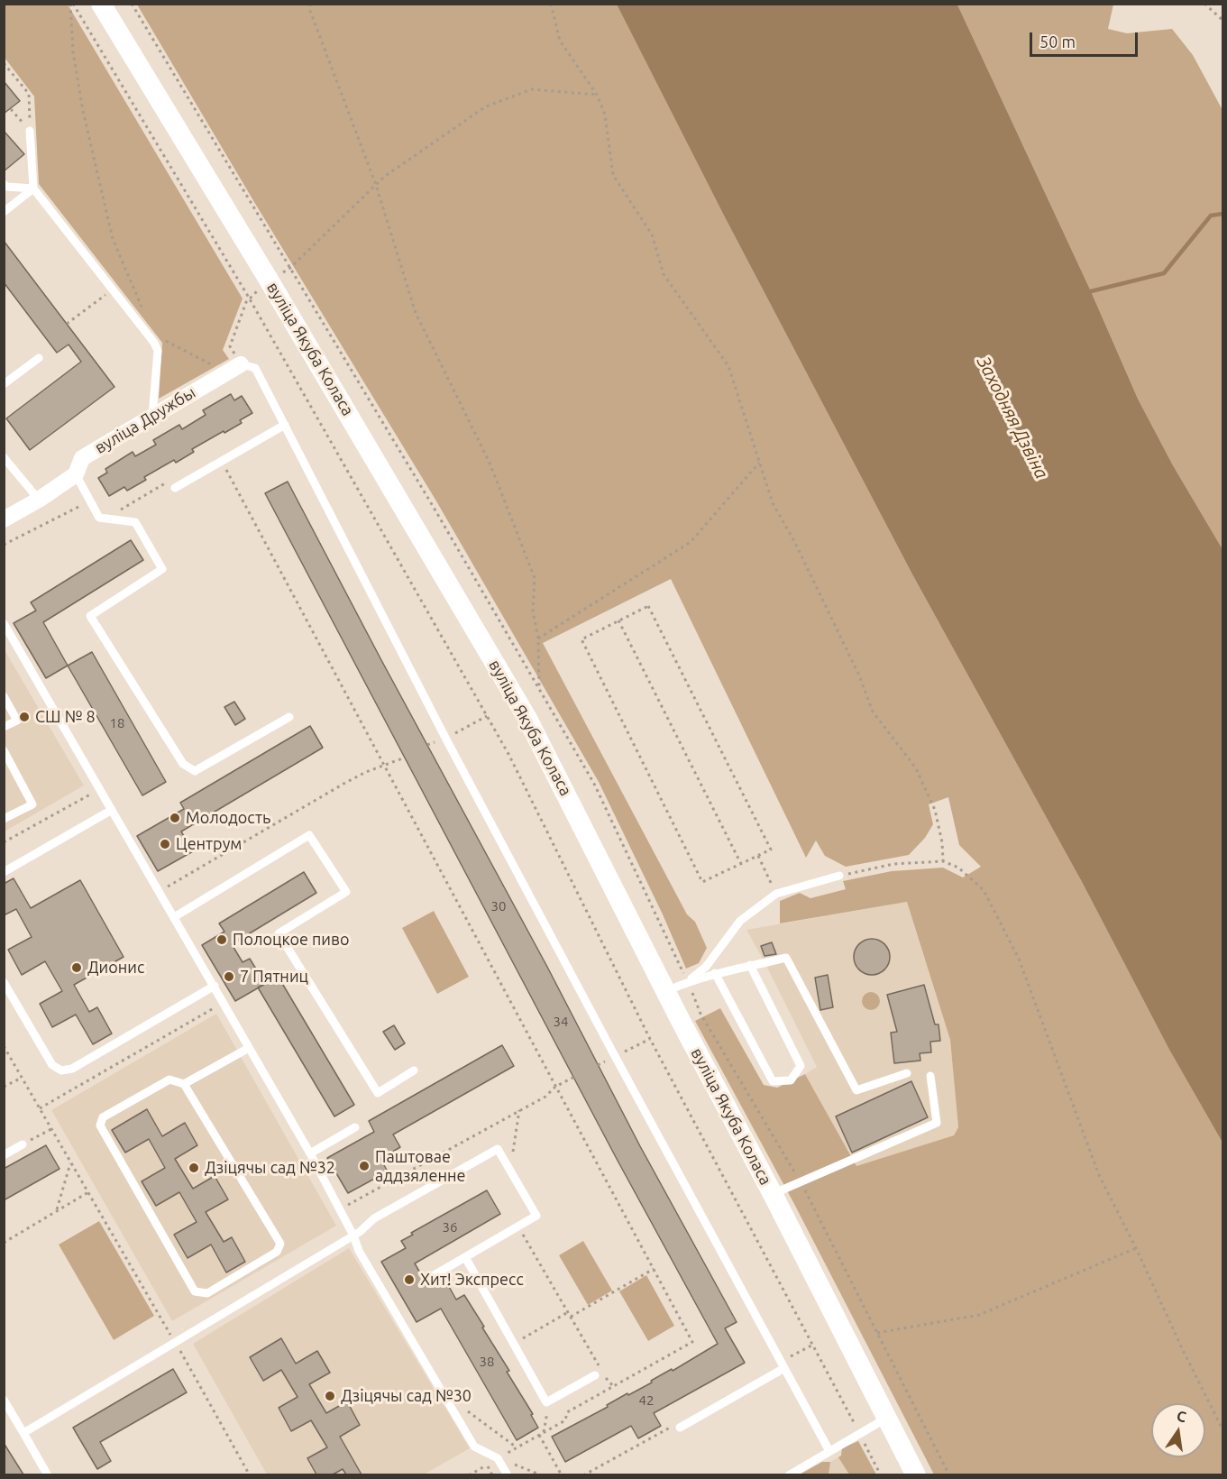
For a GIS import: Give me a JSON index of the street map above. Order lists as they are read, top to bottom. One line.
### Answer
{"streets":{"street":["вуліца Якуба Коласа","вуліца Дружбы"]},"water":["Заходняя Дзвіна"],"places":["СШ № 8","Молодость","Центрум","Полоцкое пиво","Дионис","7 Пятниц","Паштовае аддзяленне","Дзіцячы сад №32","Хит! Экспресс","Дзіцячы сад №30"],"house_numbers":["18","30","34","36","38","42"],"scale_bar":"50 m","north":"top"}
